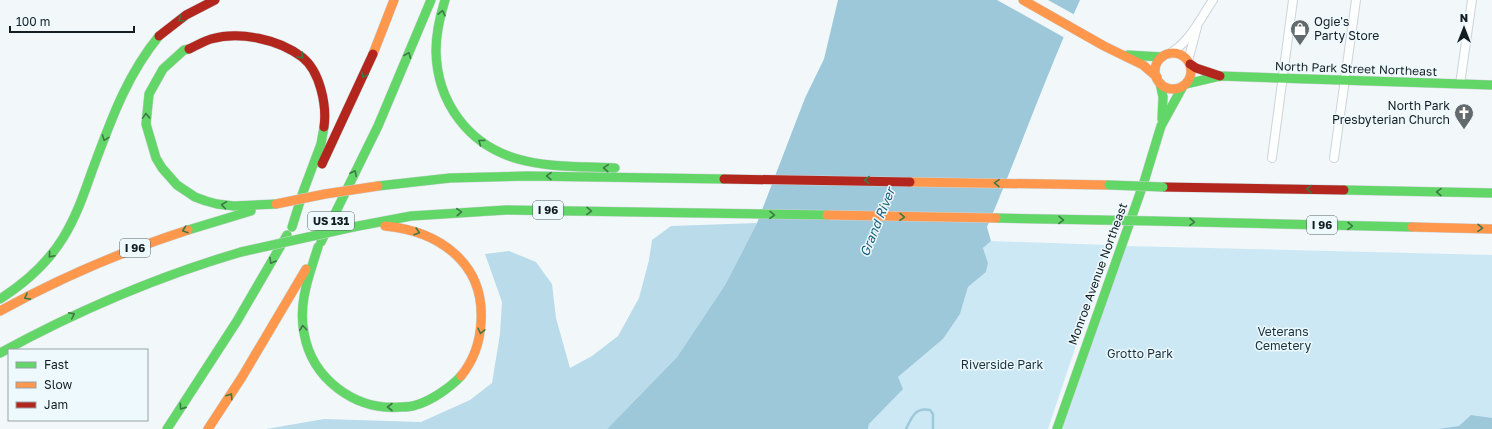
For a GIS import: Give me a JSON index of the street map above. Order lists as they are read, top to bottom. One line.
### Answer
{"streets":{"main road":["North Park Street Northeast","I 96","US 131","Monroe Avenue Northeast"]},"crossings":[["North Park Street Northeast","Monroe Avenue Northeast"]],"water":["Grand River"],"parks":["Veterans Cemetery","Grotto Park","Riverside Park"],"places":{"shop":["Ogie's Party Store"],"church":["North Park Presbyterian Church"]},"legend":["Fast","Slow","Jam"],"scale_bar":"100 m","north":"top"}
